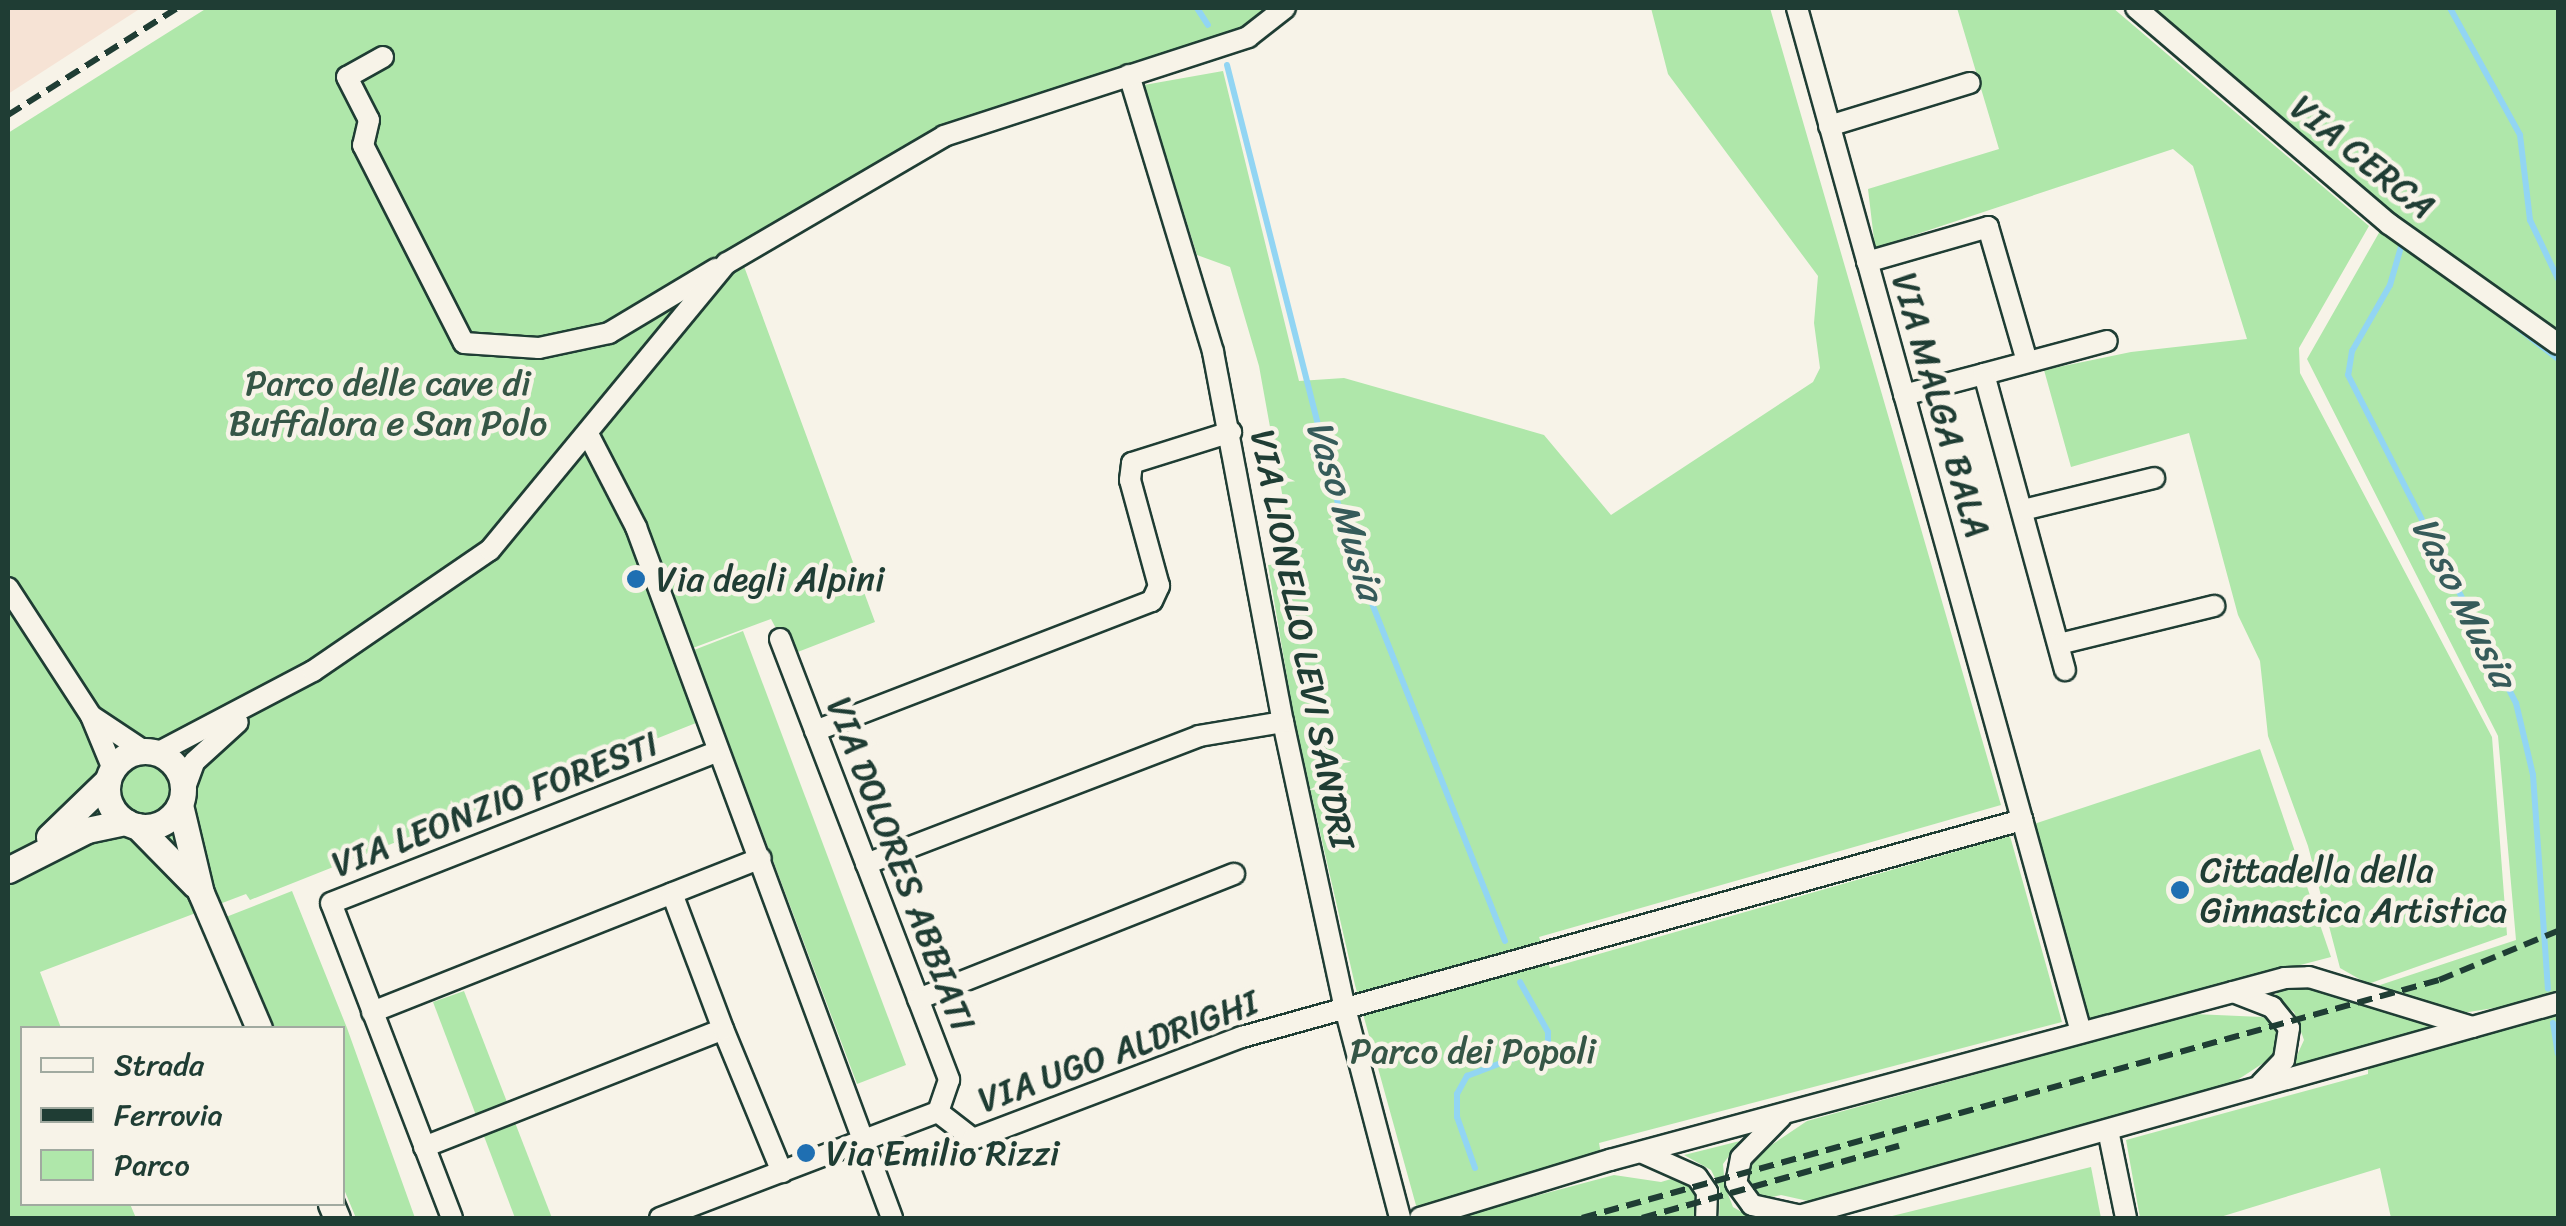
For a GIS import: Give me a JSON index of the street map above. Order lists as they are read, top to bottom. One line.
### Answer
{"streets":{"street":["VIA CERCA","VIA MALGA BALA","VIA LIONELLO LEVI SANDRI","VIA LEONZIO FORESTI","VIA DOLORES ABBIATI","VIA UGO ALDRIGHI"]},"crossings":[["VIA LIONELLO LEVI SANDRI","VIA UGO ALDRIGHI"],["VIA DOLORES ABBIATI","VIA UGO ALDRIGHI"]],"water":["Vaso Musia"],"parks":["Parco delle cave di Buffalora e San Polo","Parco dei Popoli"],"places":["Via degli Alpini","Cittadella della Ginnastica Artistica","Via Emilio Rizzi"],"legend":["Strada","Ferrovia","Parco"]}
